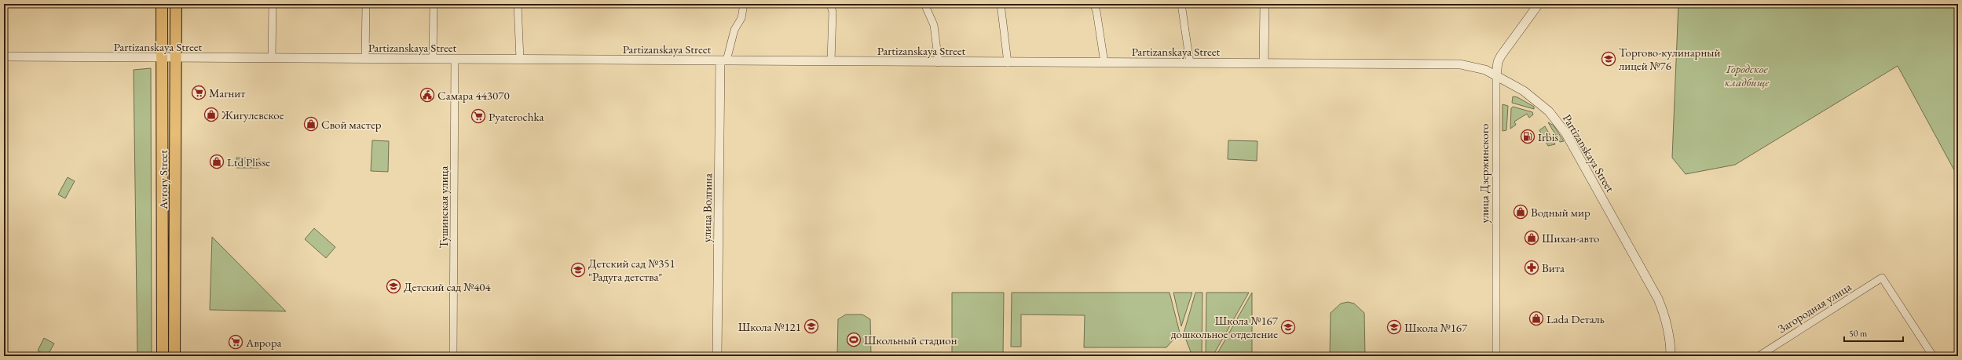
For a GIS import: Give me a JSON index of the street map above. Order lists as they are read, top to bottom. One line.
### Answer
{"streets":{"main road":["Avrory Street"],"street":["Partizanskaya Street","улица Дзержинского","Тушинская улица","улица Волгина","Загородная улица"]},"crossings":[["Partizanskaya Street","улица Дзержинского"],["Partizanskaya Street","Avrory Street"],["Partizanskaya Street","Тушинская улица"],["Partizanskaya Street","улица Волгина"]],"parks":["Городское кладбище"],"places":{"school or university":["Торгово-кулинарный лицей №76","Детский сад №351 \"Радуга детства\"","Детский сад №404","Школа №121","Школа №167 дошкольное отделение","Школа №167"],"supermarket":["Магнит","Pyaterochka","Аврора"],"public building":["Самара 443070"],"shop":["Жигулевское","Свой мастер","Ltd Plisse","Водный мир","Шихан-авто","Lada Dеталь"],"fuel station":["Irbis"],"pharmacy":["Вита"],"sports":["Школьный стадион"]},"scale_bar":"50 m"}
